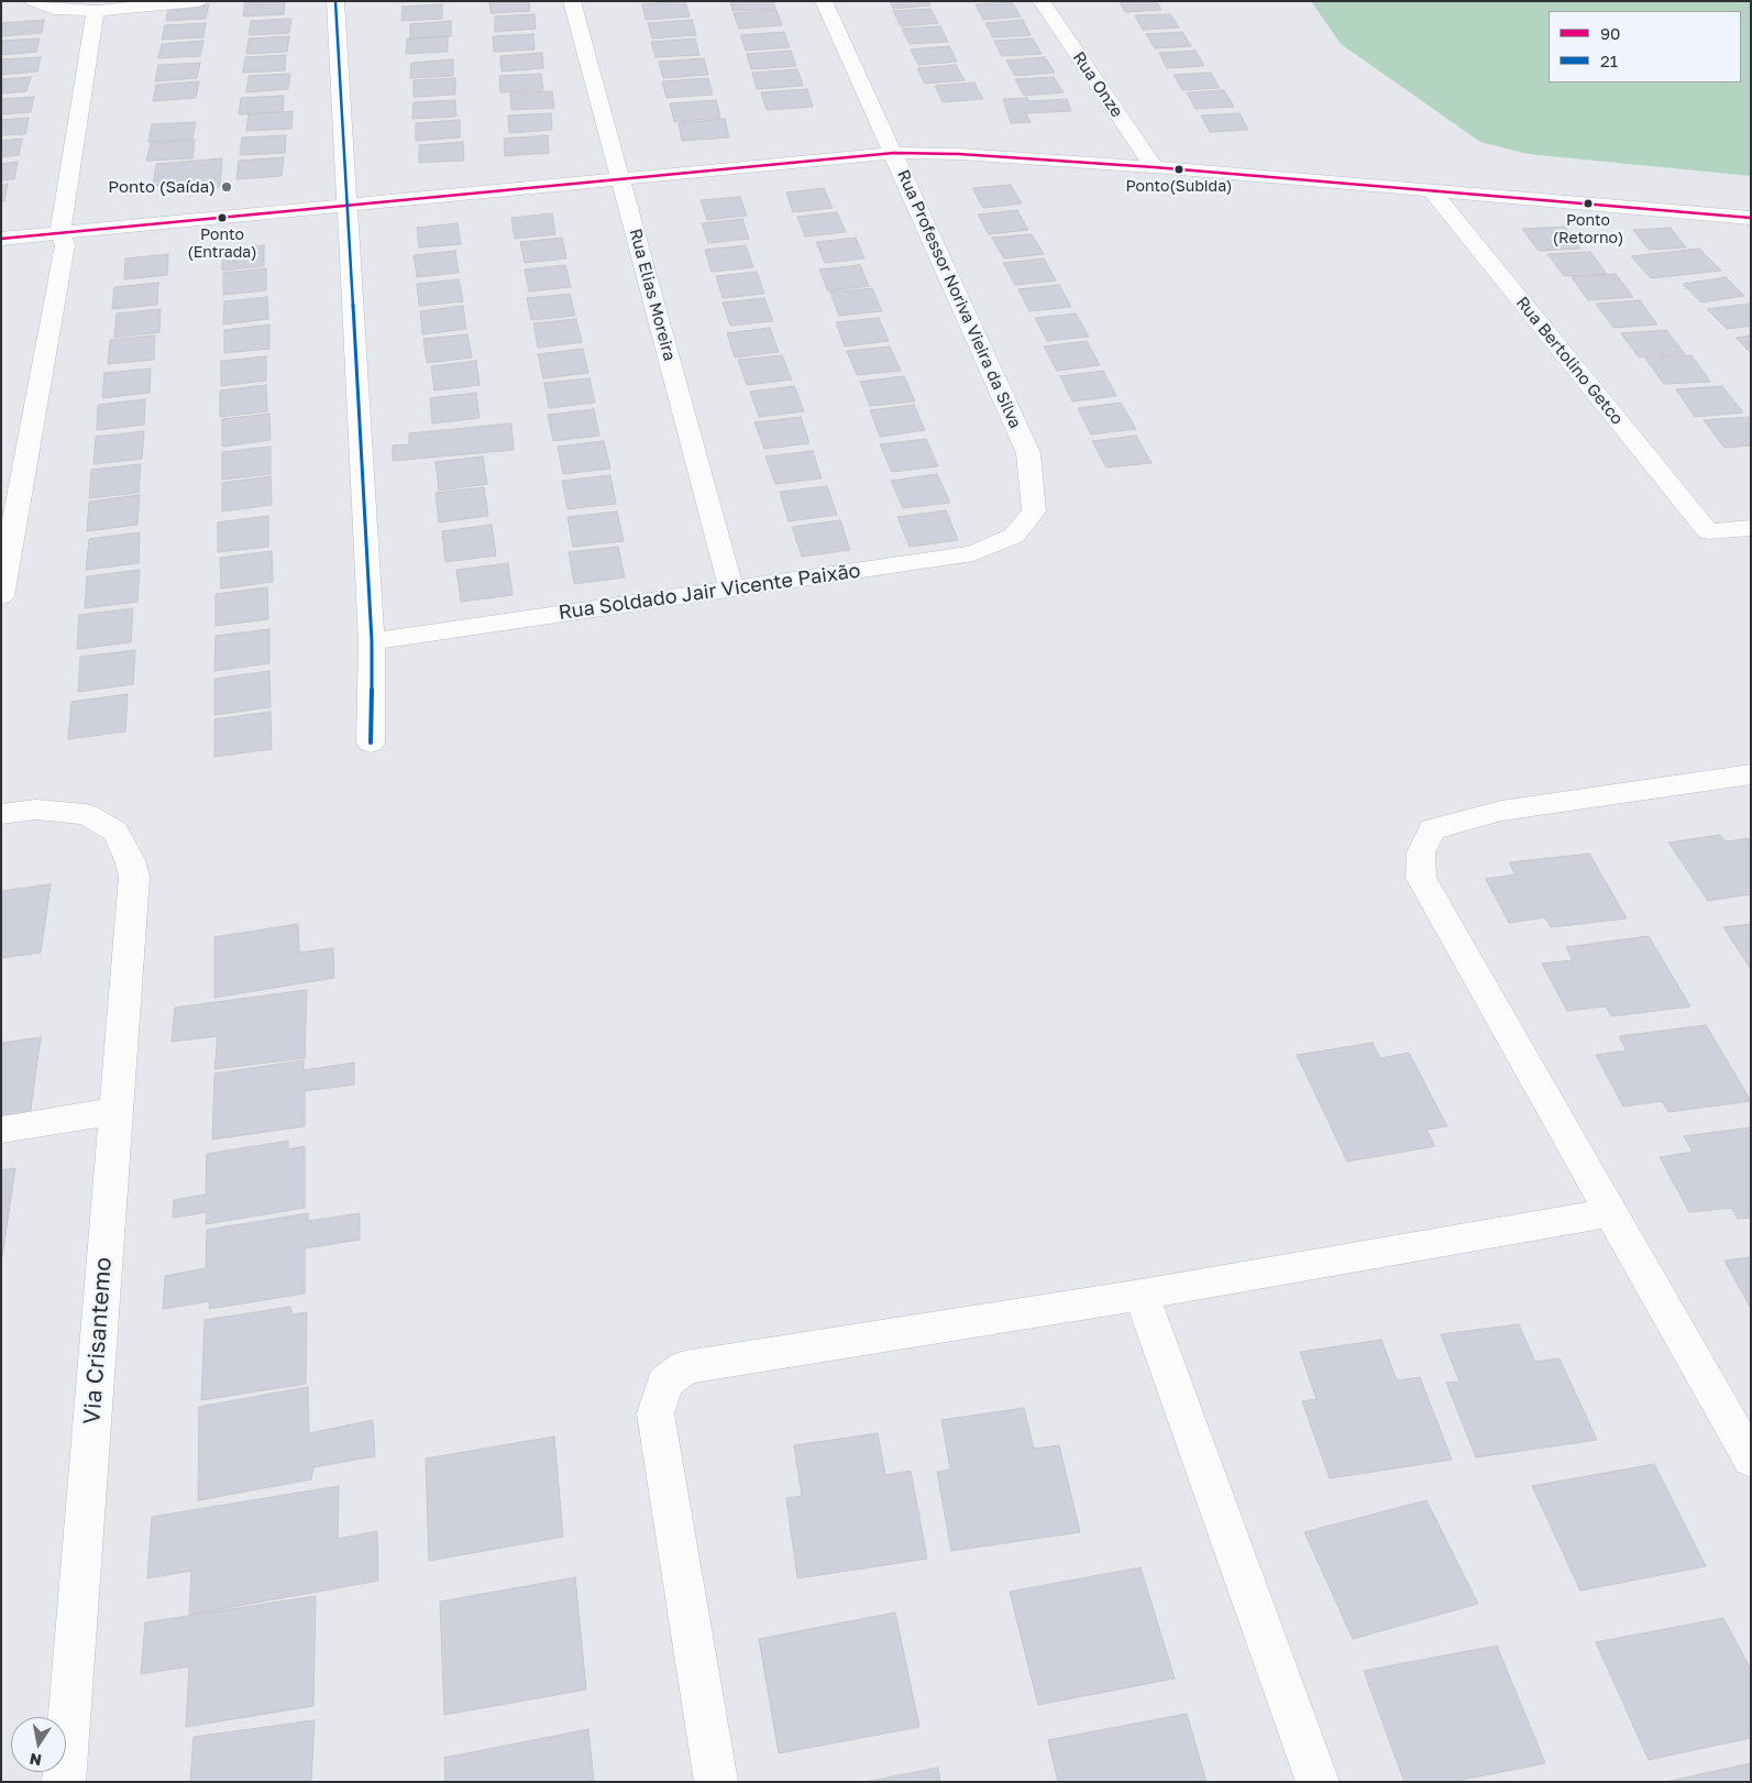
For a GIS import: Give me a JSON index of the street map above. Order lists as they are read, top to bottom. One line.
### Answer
{"streets":{"street":["Rua Onze","Rua Elias Moreira","Rua Professor Noriva Vieira da Silva","Rua Bertolino Getco","Rua Soldado Jair Vicente Paixão","Via Crisantemo"]},"crossings":[["Rua Elias Moreira","Rua Soldado Jair Vicente Paixão"],["Rua Professor Noriva Vieira da Silva","Rua Soldado Jair Vicente Paixão"]],"places":["Ponto(Subida)","Ponto (Saída)","Ponto (Retorno)","Ponto (Entrada)"],"lines":["transit line 21","transit line 90"],"legend":["90","21"],"north":"bottom"}
